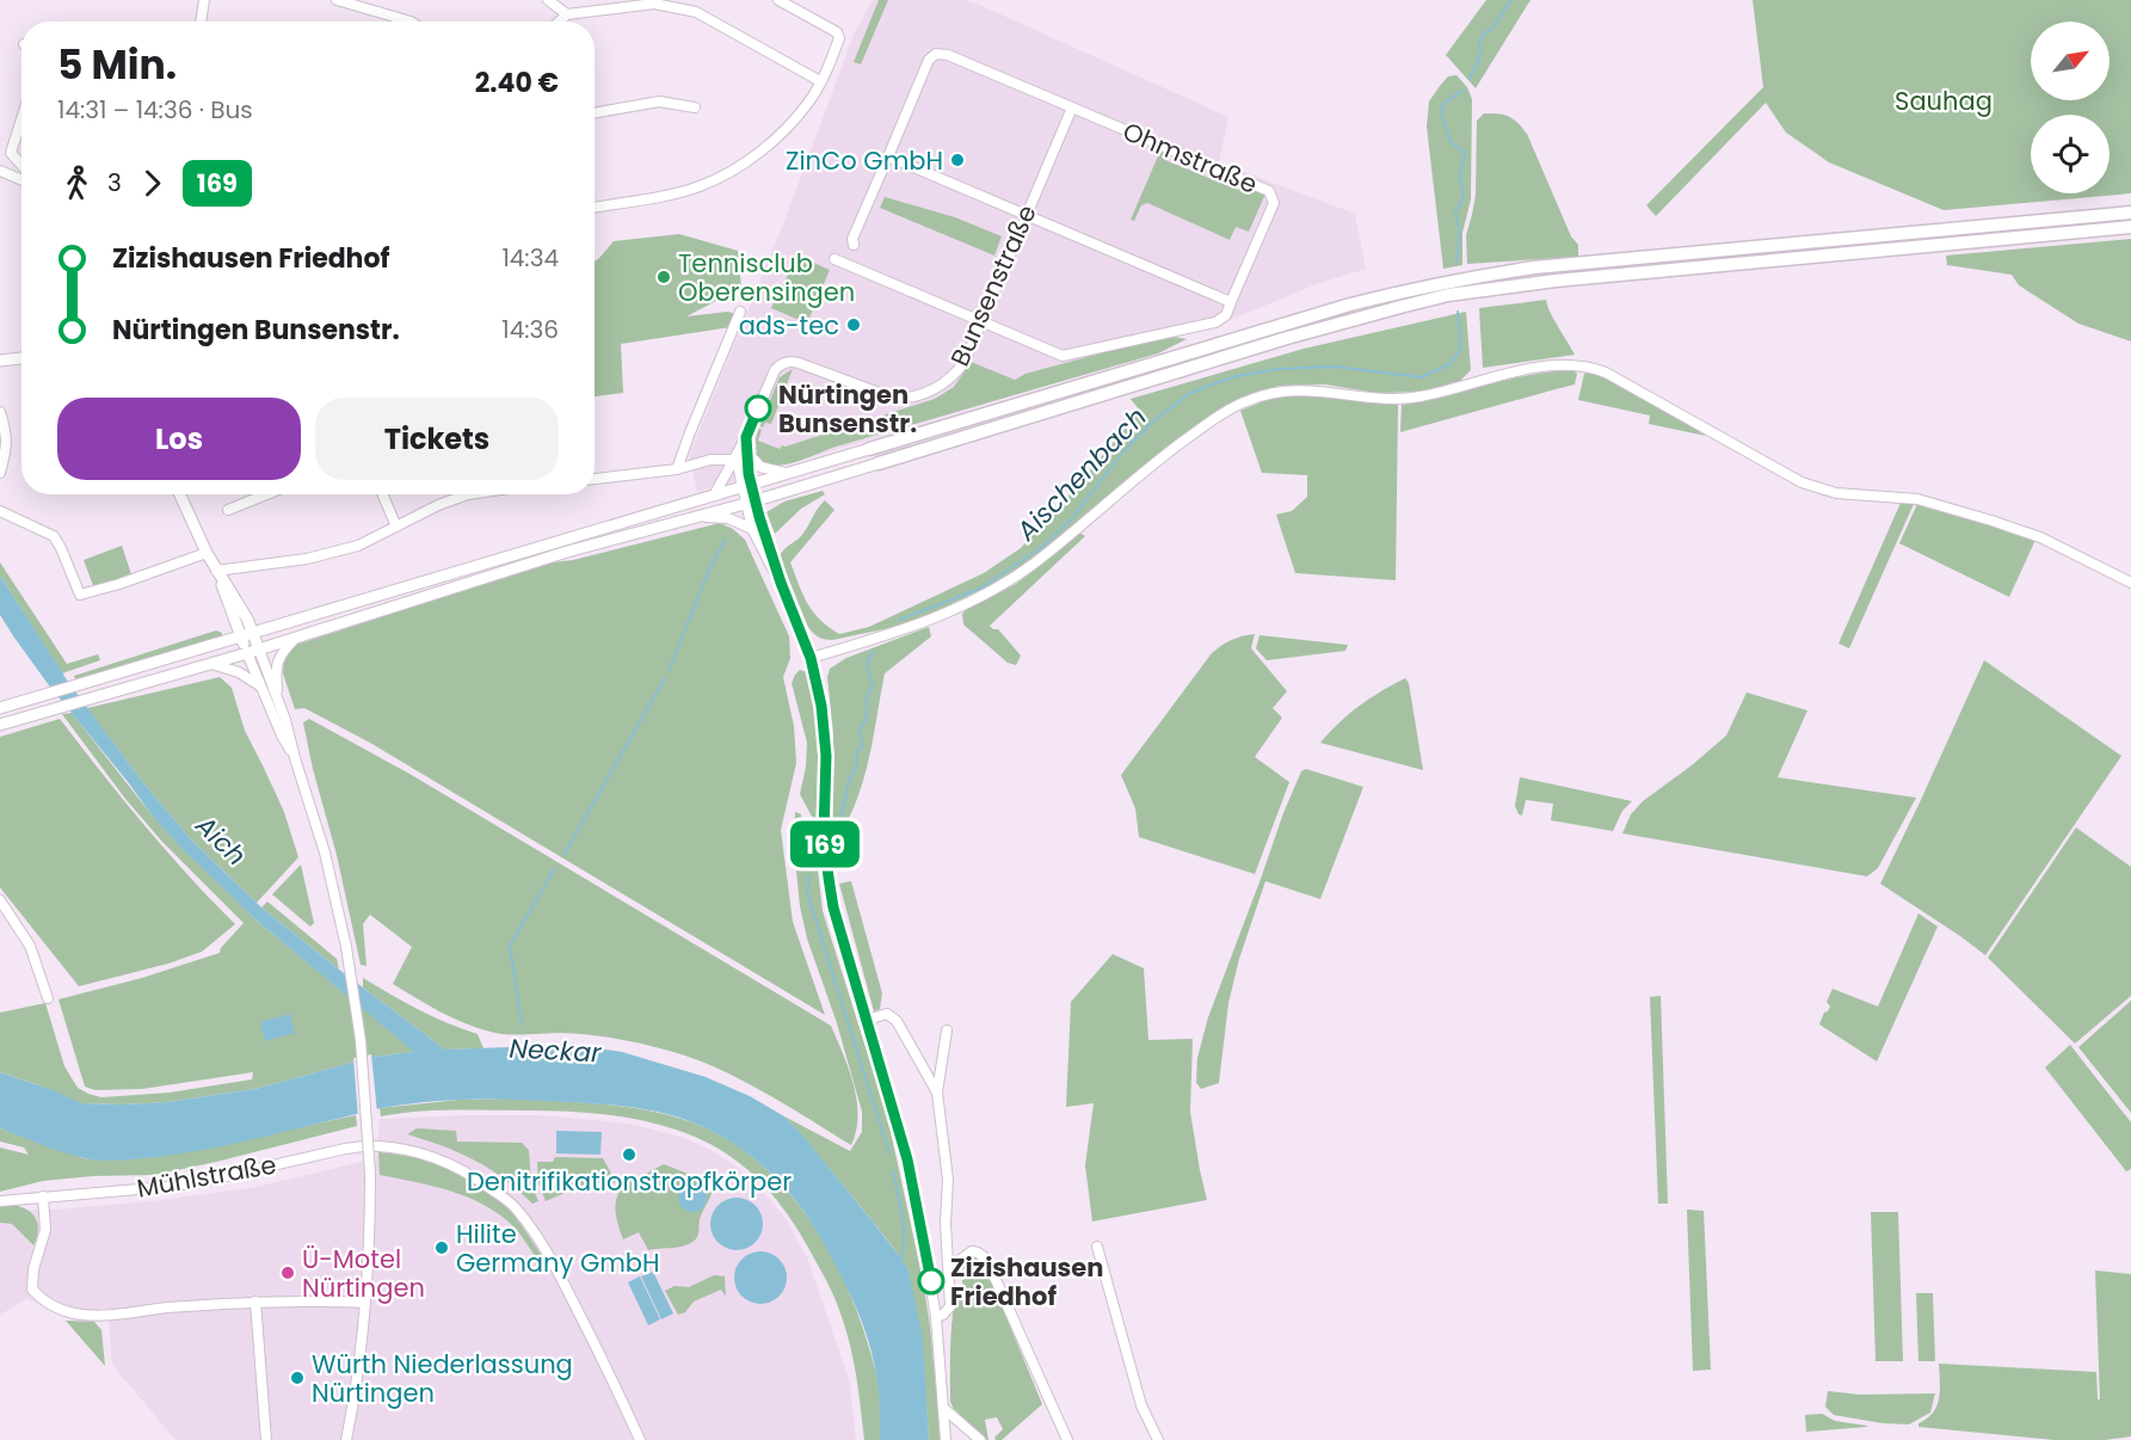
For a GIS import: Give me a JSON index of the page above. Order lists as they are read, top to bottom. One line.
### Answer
{"streets":{"street":["Ohmstraße","Bunsenstraße","Mühlstraße"]},"crossings":[["Ohmstraße","Bunsenstraße"]],"water":["Aischenbach","Aich","Neckar"],"parks":["Sauhag"],"places":["ZinCo GmbH","Tennisclub Oberensingen","ads-tec","Nürtingen Bunsenstr.","Denitrifikationstropfkörper","Hilite Germany GmbH","Ü-Motel Nürtingen","Zizishausen Friedhof","Würth Niederlassung Nürtingen"],"lines":["bus line 169"],"north":"top right","page":{"on_map":"169","heading":["5 Min.","14:31 – 14:36 · Bus","2.40 €"],"legs":["3","169"],"list":[{"name":"Zizishausen Friedhof","value":"14:34"},{"name":"Nürtingen Bunsenstr.","value":"14:36"}],"buttons":["Los","Tickets"]}}
